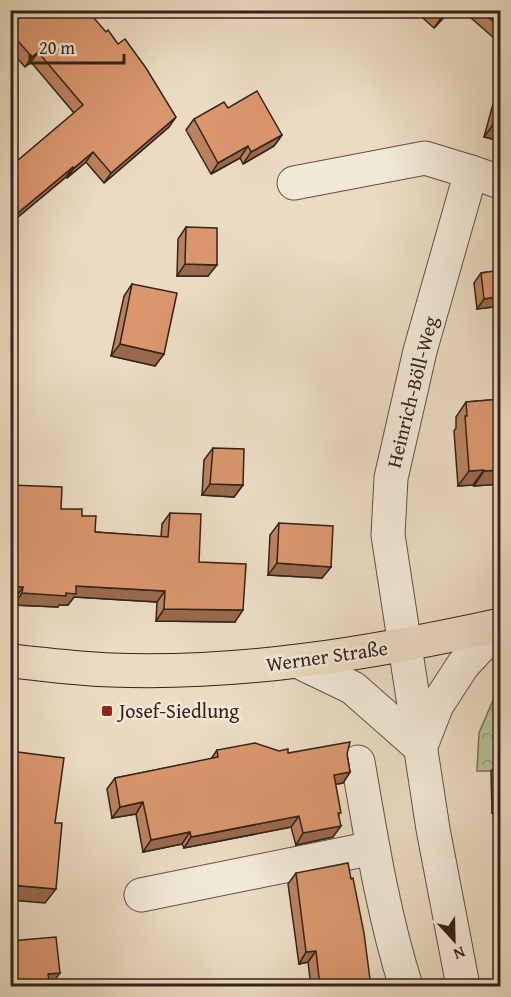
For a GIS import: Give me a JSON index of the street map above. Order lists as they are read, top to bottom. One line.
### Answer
{"streets":{"main road":["Werner Straße"],"street":["Heinrich-Böll-Weg"]},"crossings":[["Heinrich-Böll-Weg","Werner Straße"]],"places":{"transit":["Josef-Siedlung"]},"scale_bar":"20 m","north":"bottom"}
